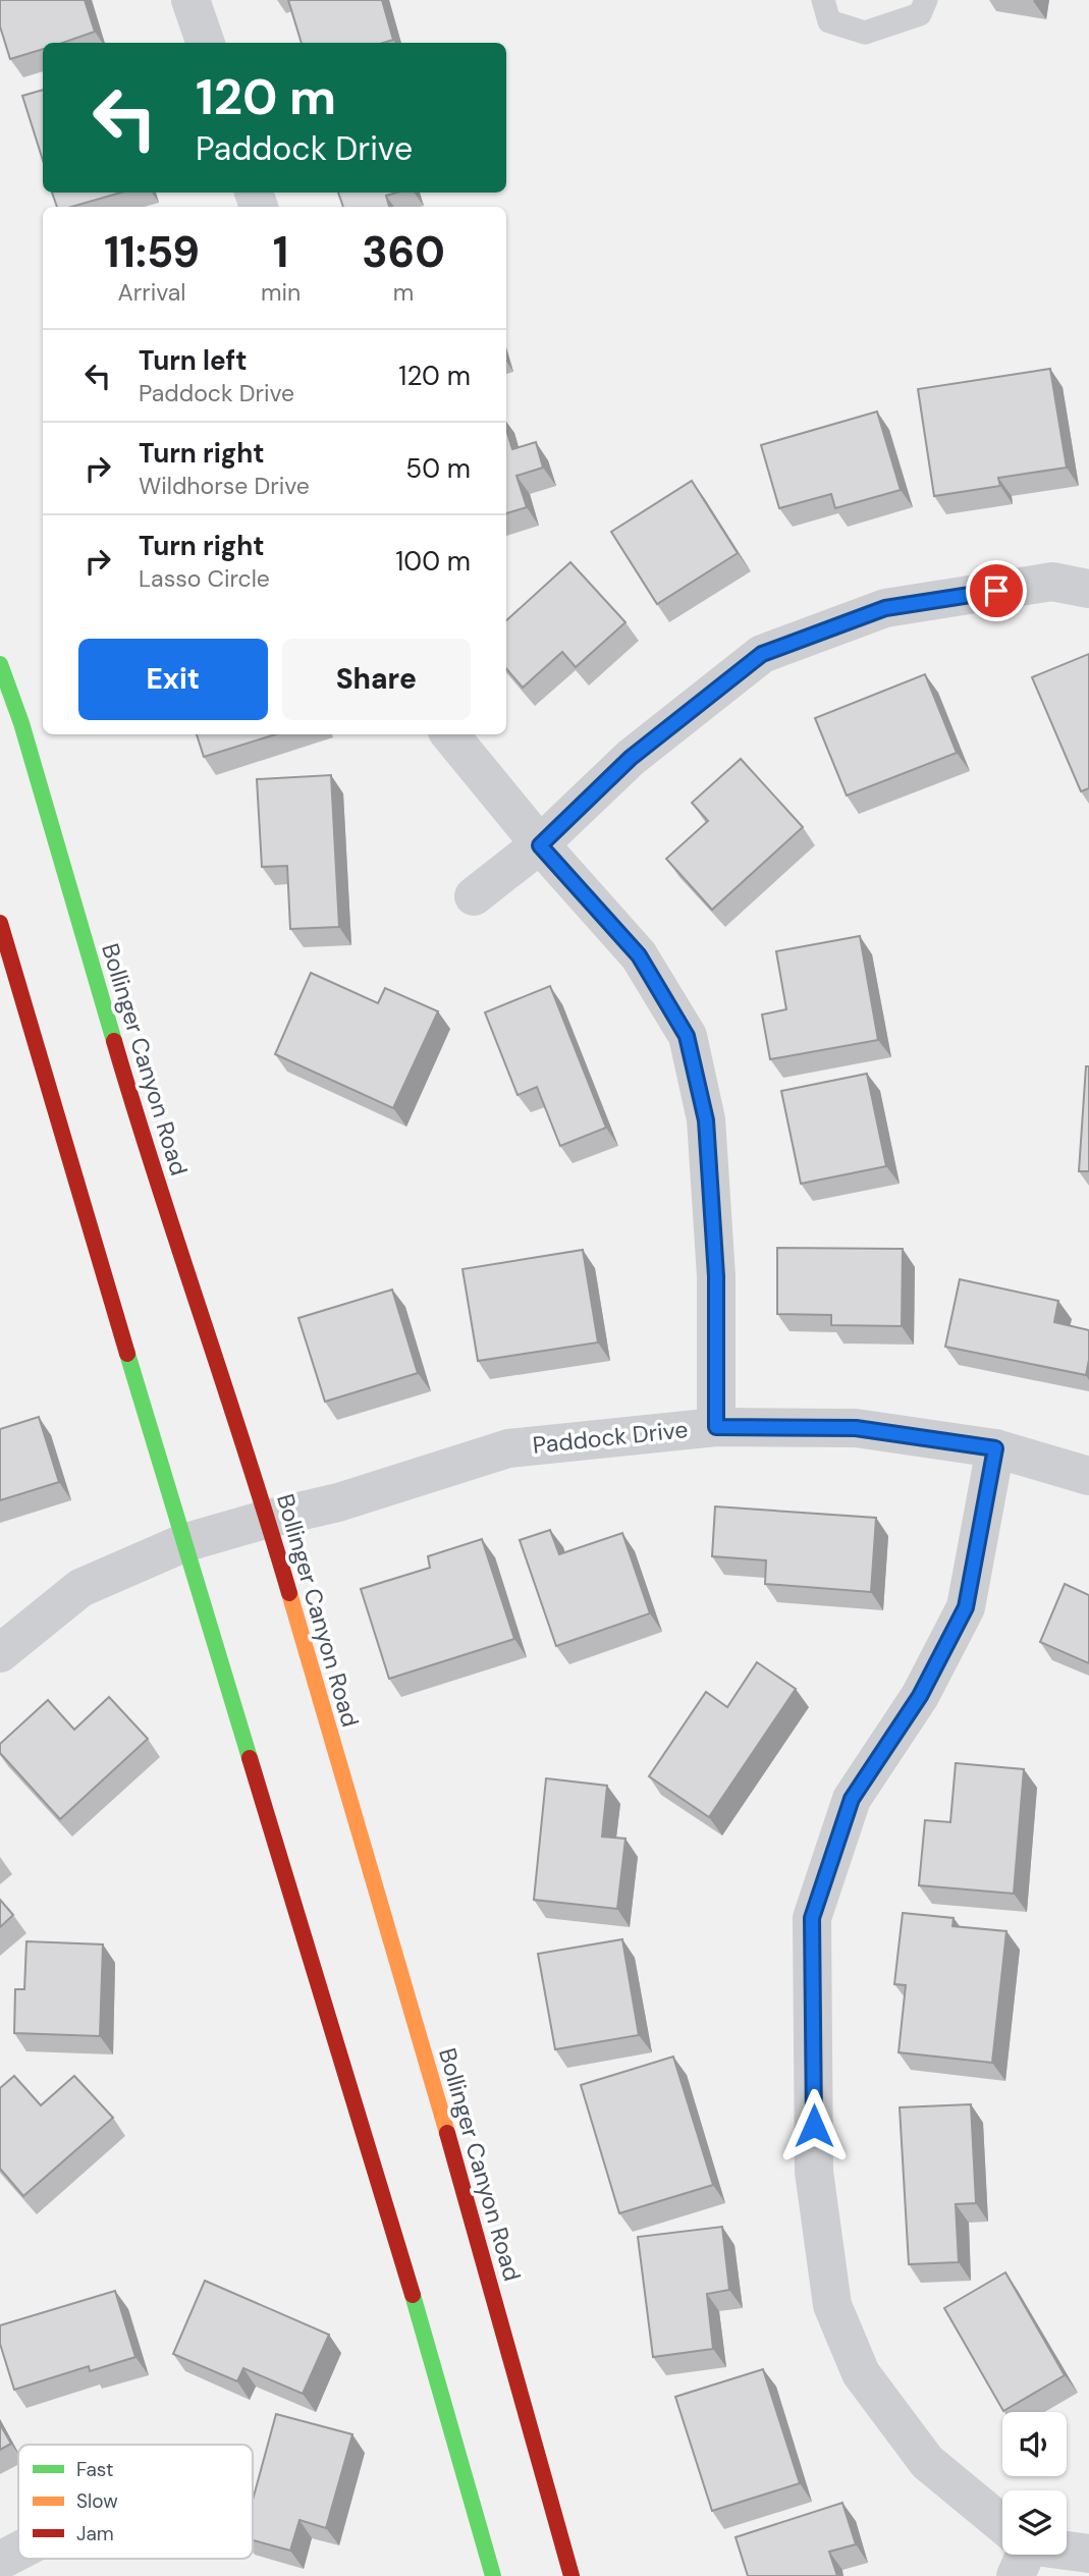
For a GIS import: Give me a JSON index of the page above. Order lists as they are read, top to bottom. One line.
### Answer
{"streets":{"main road":["Bollinger Canyon Road"],"street":["Paddock Drive"]},"crossings":[["Bollinger Canyon Road","Paddock Drive"]],"legend":["Fast","Slow","Jam"],"page":{"turn":["120 m","Paddock Drive"],"eta":["11:59","Arrival","1","min","360","m"],"list":[{"name":"Turn left","note":"Paddock Drive","value":"120 m"},{"name":"Turn right","note":"Wildhorse Drive","value":"50 m"},{"name":"Turn right","note":"Lasso Circle","value":"100 m"}],"buttons":["Exit","Share"]}}
